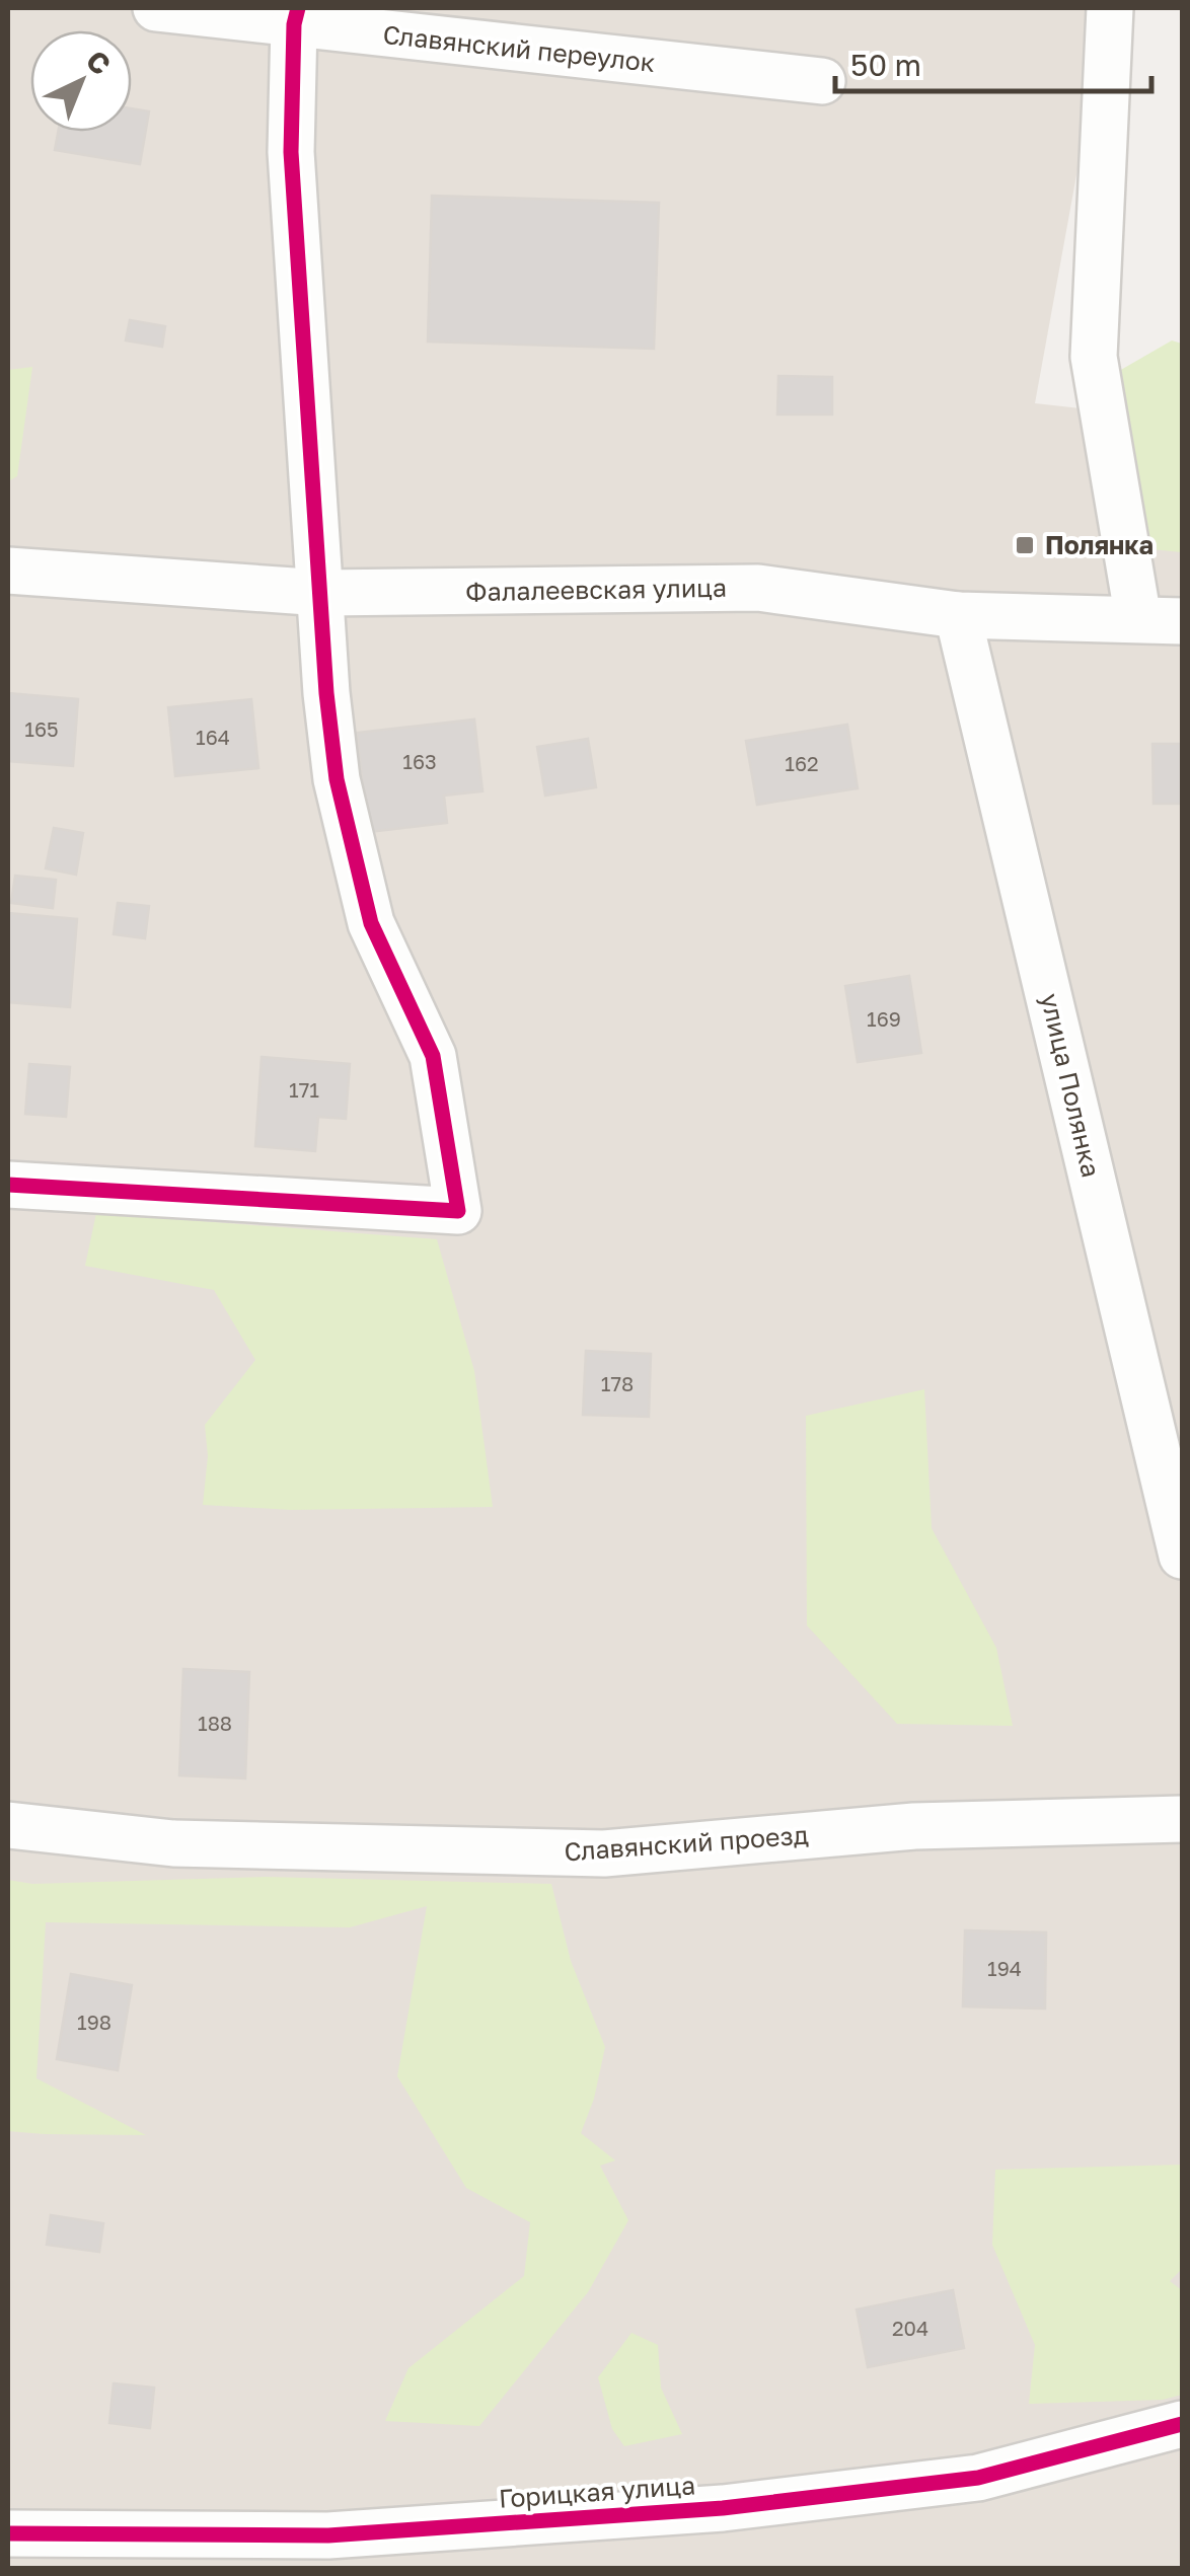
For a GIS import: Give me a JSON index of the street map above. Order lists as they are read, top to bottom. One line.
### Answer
{"streets":{"street":["Славянский переулок","Фалалеевская улица","улица Полянка","Славянский проезд","Горицкая улица"]},"crossings":[["Фалалеевская улица","улица Полянка"]],"places":{"transit":["Полянка"]},"house_numbers":["165","164","163","162","169","171","178","188","194","198","204"],"scale_bar":"50 m","north":"top right"}
